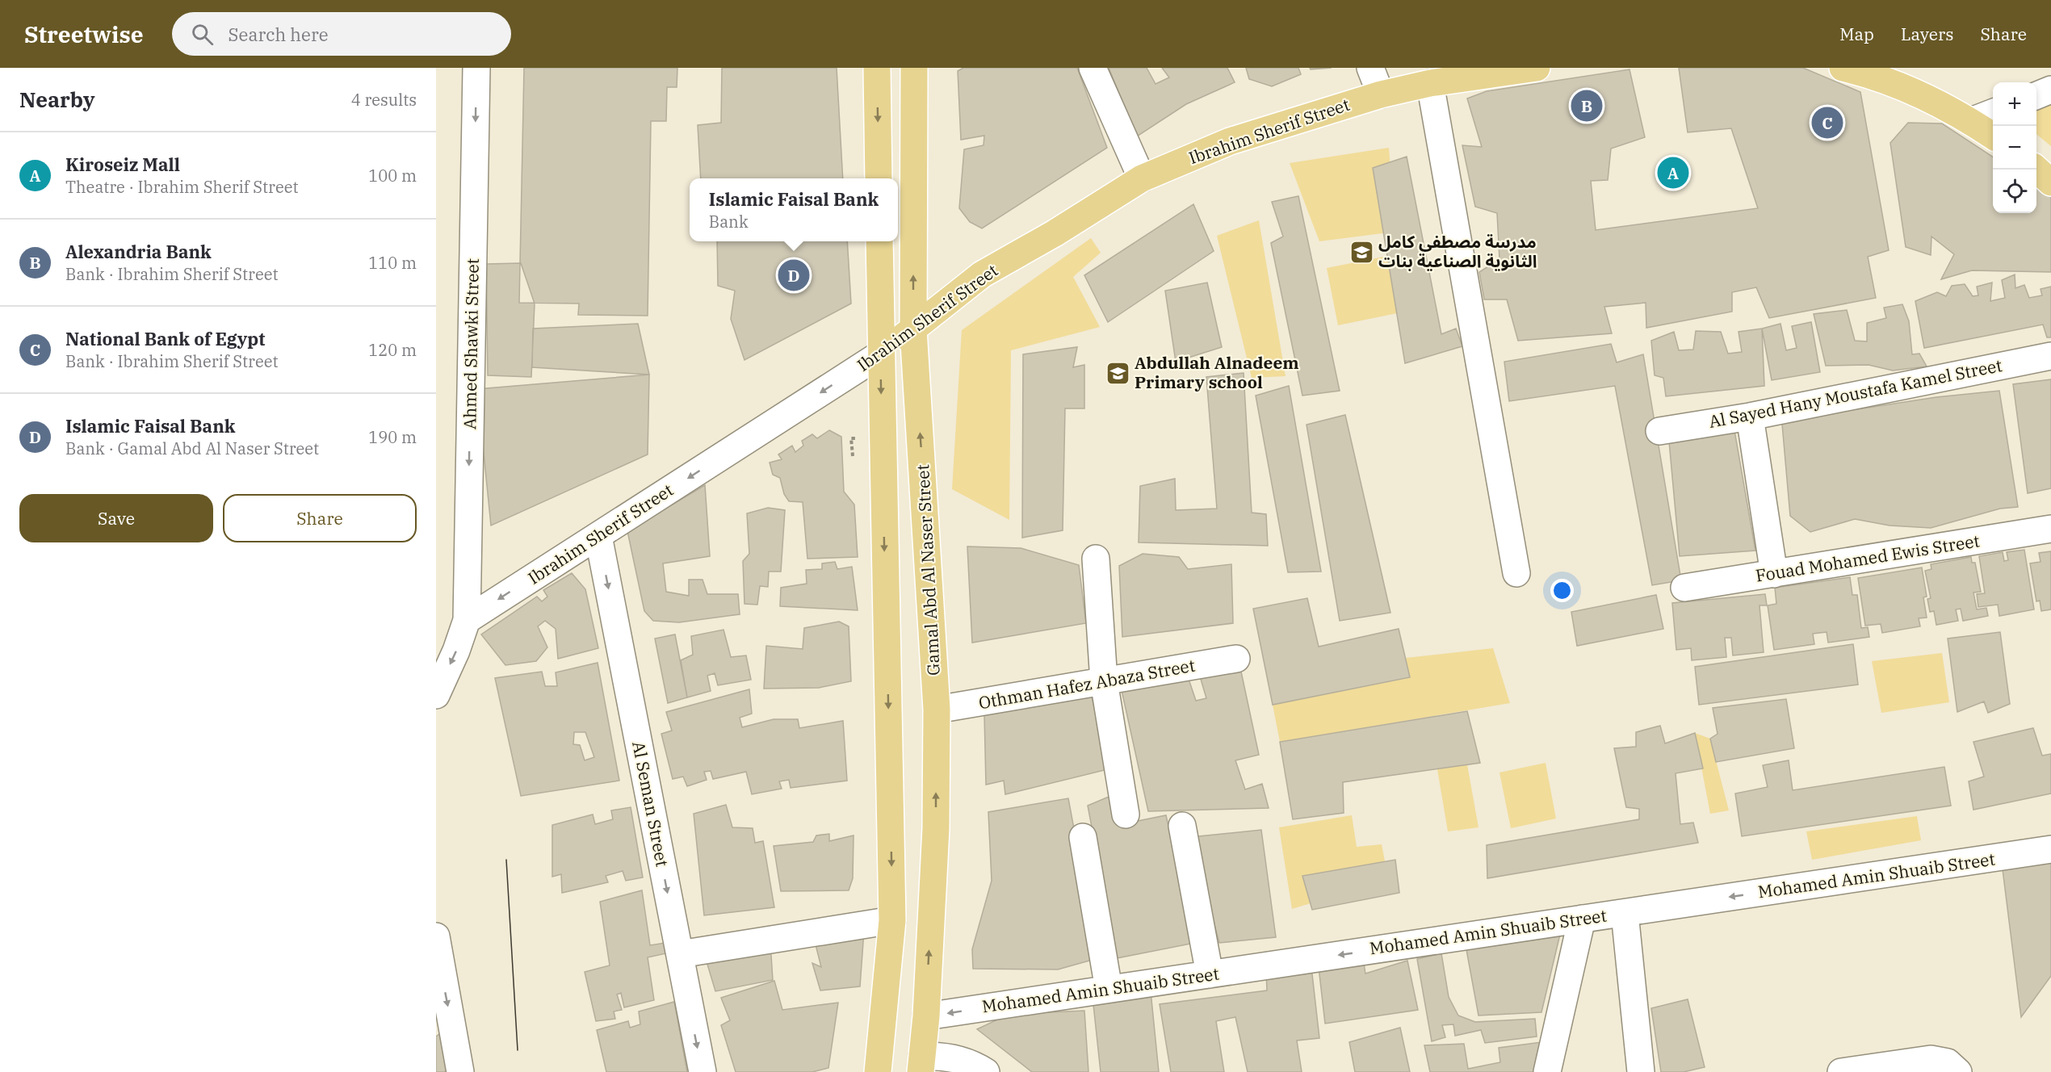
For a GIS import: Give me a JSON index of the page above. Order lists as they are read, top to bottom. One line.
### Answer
{"streets":{"main road":["Ibrahim Sherif Street","Gamal Abd Al Naser Street"],"street":["Ahmed Shawki Street","Al Sayed Hany Moustafa Kamel Street","Fouad Mohamed Ewis Street","Othman Hafez Abaza Street","Al Seman Street","Mohamed Amin Shuaib Street"]},"crossings":[["Ibrahim Sherif Street","Ahmed Shawki Street"],["Ibrahim Sherif Street","Gamal Abd Al Naser Street"],["Ibrahim Sherif Street","Al Seman Street"],["Gamal Abd Al Naser Street","Othman Hafez Abaza Street"],["Gamal Abd Al Naser Street","Mohamed Amin Shuaib Street"]],"one_way":["Ibrahim Sherif Street","Ahmed Shawki Street","Al Seman Street","Mohamed Amin Shuaib Street"],"places":{"school or university":["مدرسة مصطفى كامل الثانوية الصناعية بنات","Abdullah Alnadeem Primary school"]},"page":{"header":"Streetwise","search":"Search here","nav":["Map","Layers","Share"],"heading":["Nearby","4 results"],"map_buttons":["+","−"],"pins":["B","C","A","D"],"list":[{"mark":"A","name":"Kiroseiz Mall","note":"Theatre · Ibrahim Sherif Street","value":"100 m"},{"mark":"B","name":"Alexandria Bank","note":"Bank · Ibrahim Sherif Street","value":"110 m"},{"mark":"C","name":"National Bank of Egypt","note":"Bank · Ibrahim Sherif Street","value":"120 m"},{"mark":"D","name":"Islamic Faisal Bank","note":"Bank · Gamal Abd Al Naser Street","value":"190 m"}],"popup":["Islamic Faisal Bank","Bank"],"buttons":["Save","Share"]}}
